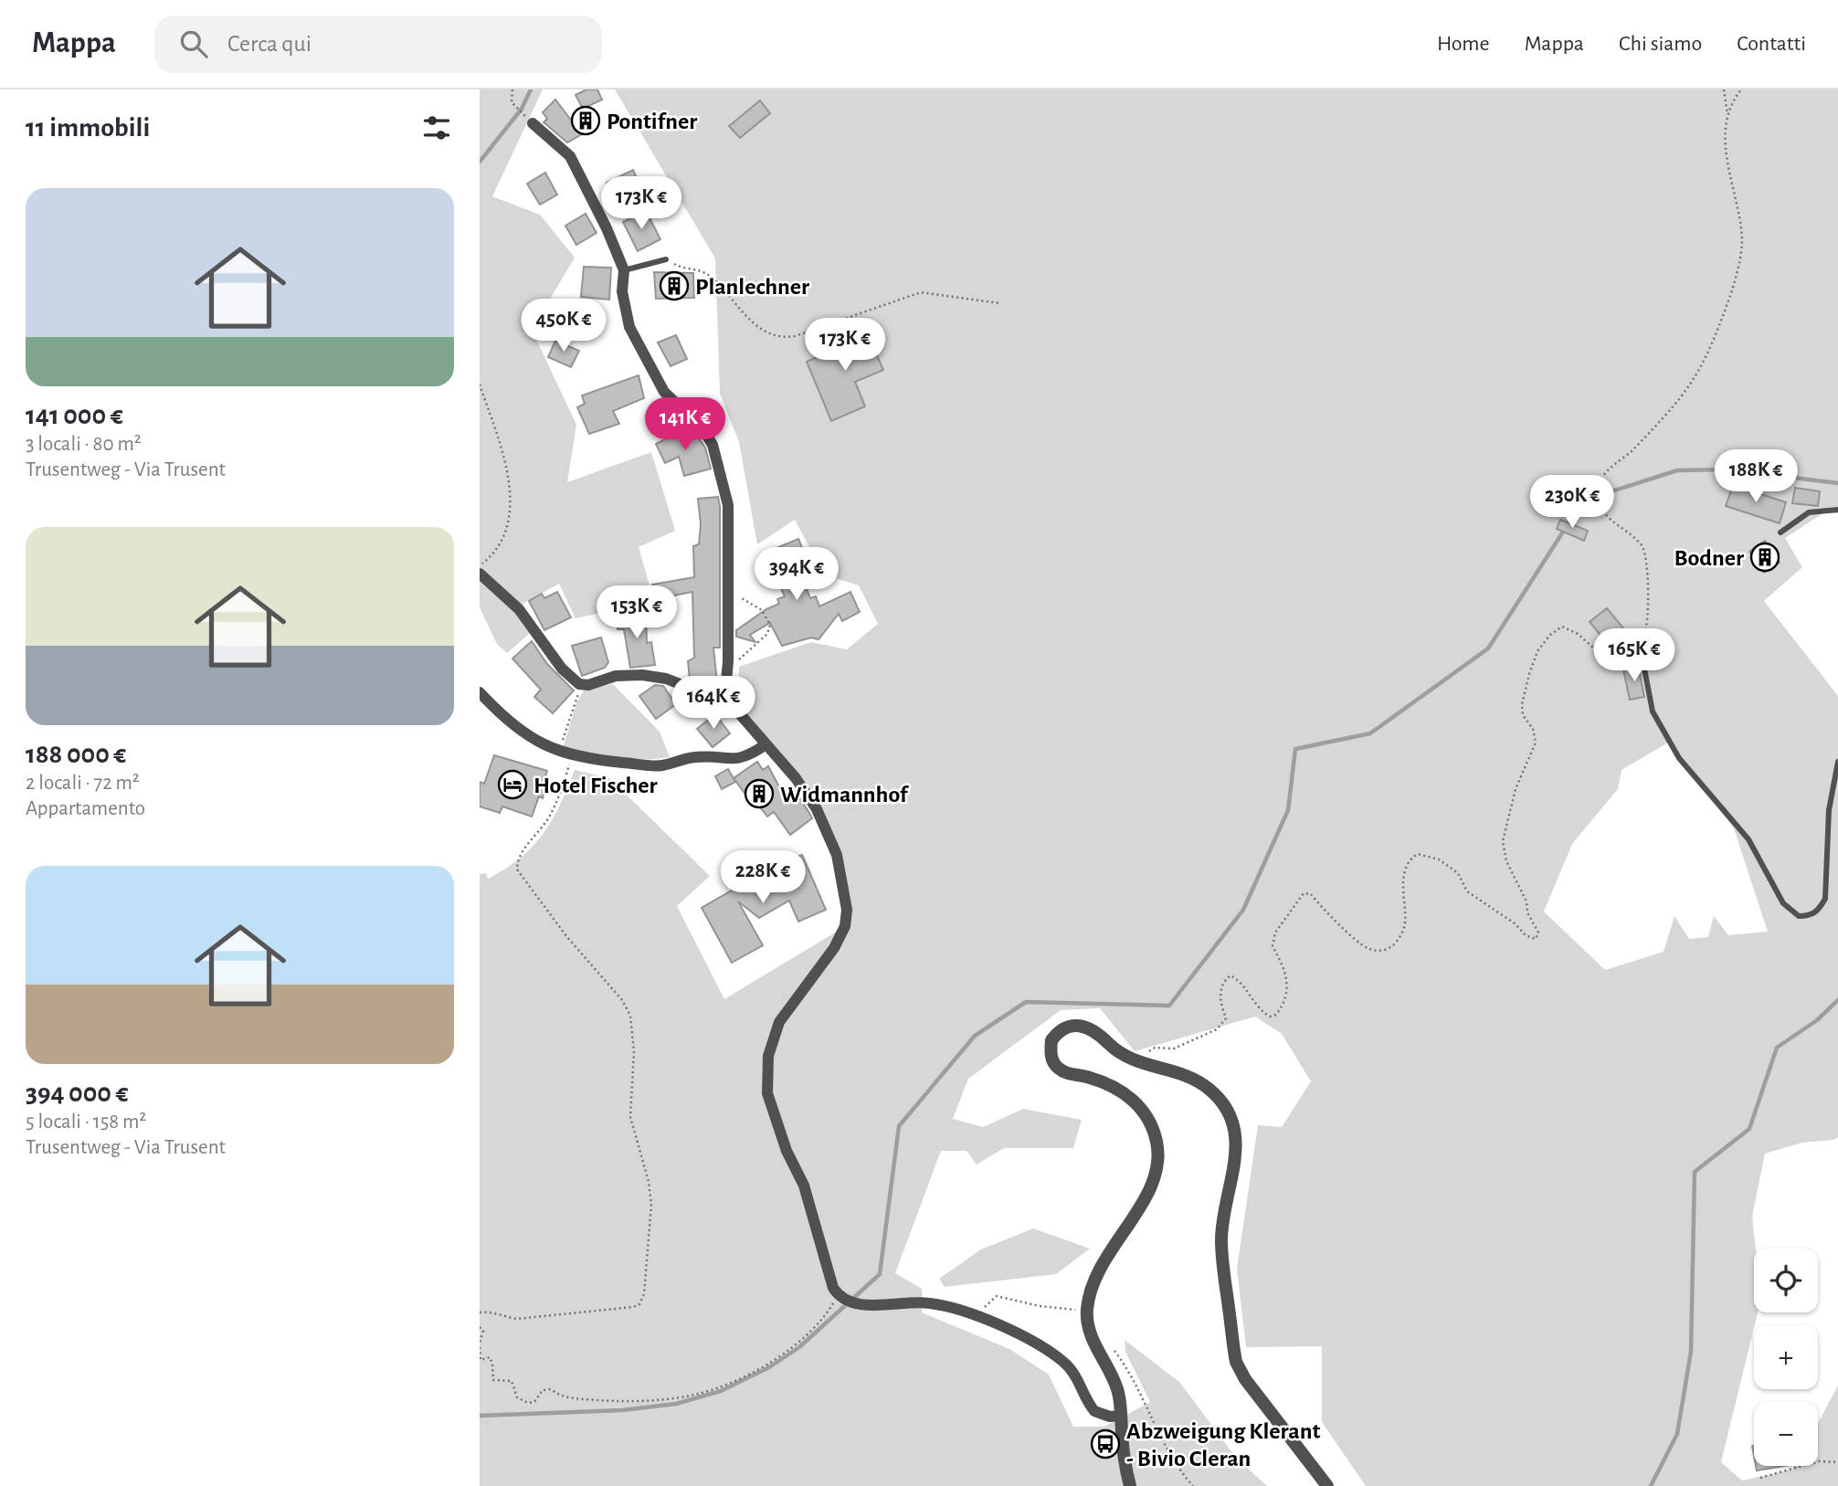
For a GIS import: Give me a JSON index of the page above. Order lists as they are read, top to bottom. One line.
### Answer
{"places":{"building":["Pontifner","Planlechner","Bodner","Widmannhof"],"hotel":["Hotel Fischer"],"bus stop":["Abzweigung Klerant - Bivio Cleran"]},"page":{"header":"Mappa","search":"Cerca qui","nav":["Home","Mappa","Chi siamo","Contatti"],"heading":"11 immobili","list":[{"name":"141 000 €","note":"3 locali · 80 m² · Trusentweg - Via Trusent"},{"name":"188 000 €","note":"2 locali · 72 m² · Appartamento"},{"name":"394 000 €","note":"5 locali · 158 m² · Trusentweg - Via Trusent"}],"price":["173K €","450K €","173K €","141K €","188K €","230K €","394K €","153K €","165K €","164K €","228K €"],"map_buttons":["+","−"]}}
